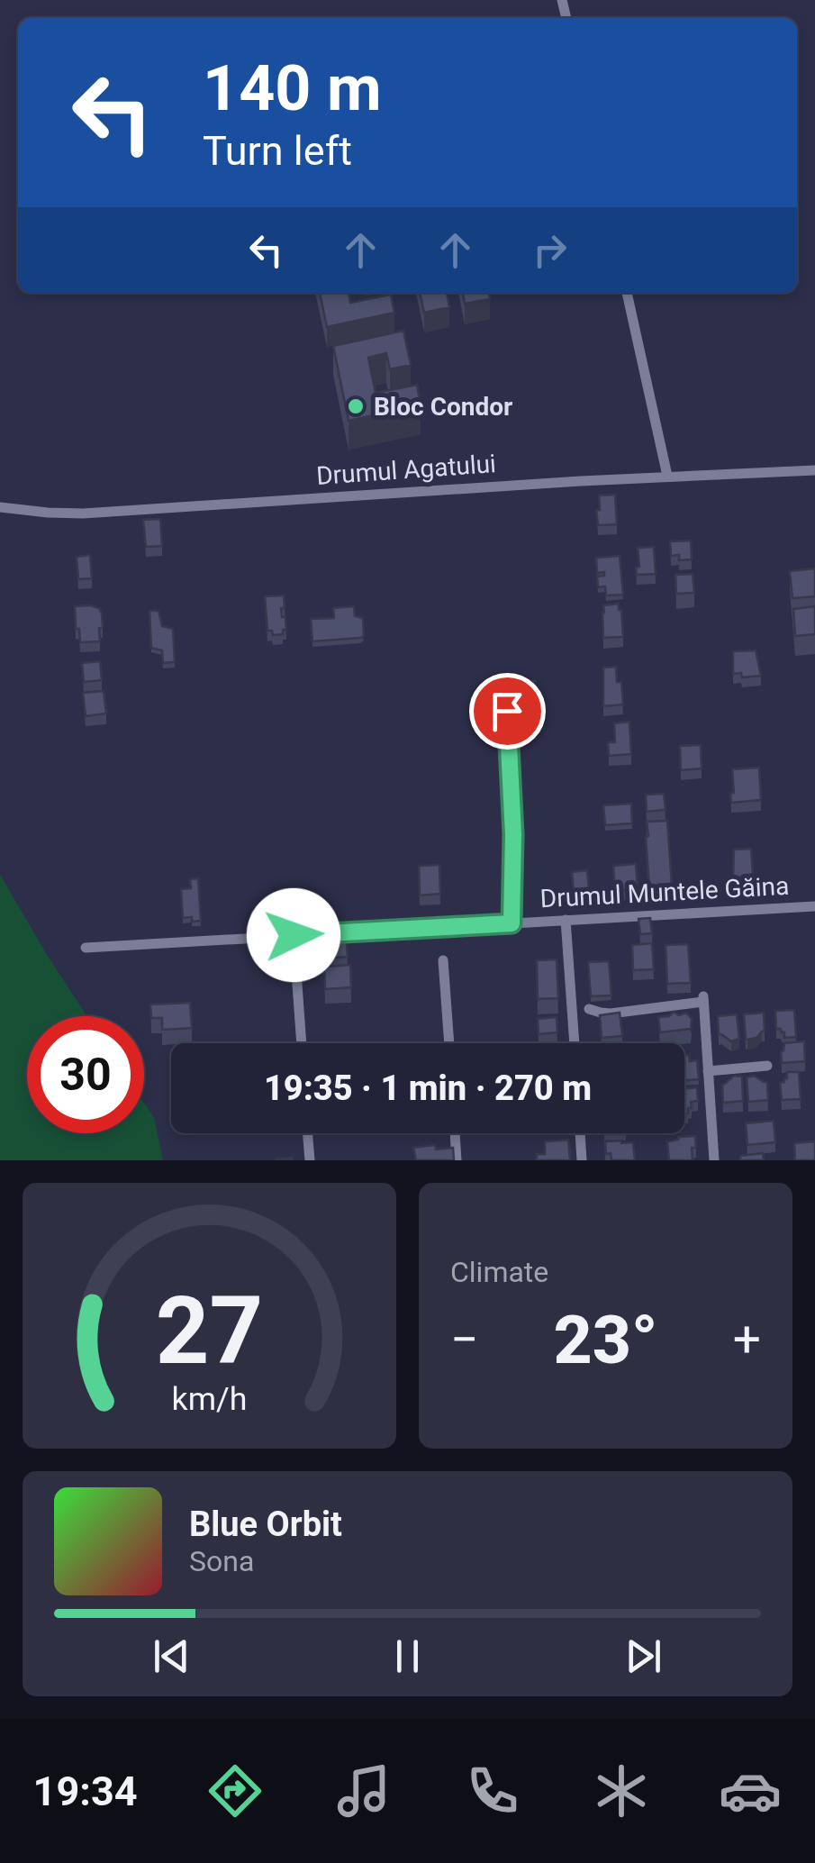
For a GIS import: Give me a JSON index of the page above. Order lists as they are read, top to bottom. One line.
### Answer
{"streets":{"street":["Drumul Agatului","Drumul Muntele Găina"]},"places":["Bloc Condor"],"page":{"turn":["140 m","Turn left"],"limit":"30","trip":"19:35 · 1 min · 270 m","tile":"Climate","heat":["−","23°","+"],"song":["Blue Orbit","Sona"],"tabs":"19:34","gauge":["27","km/h"]}}
